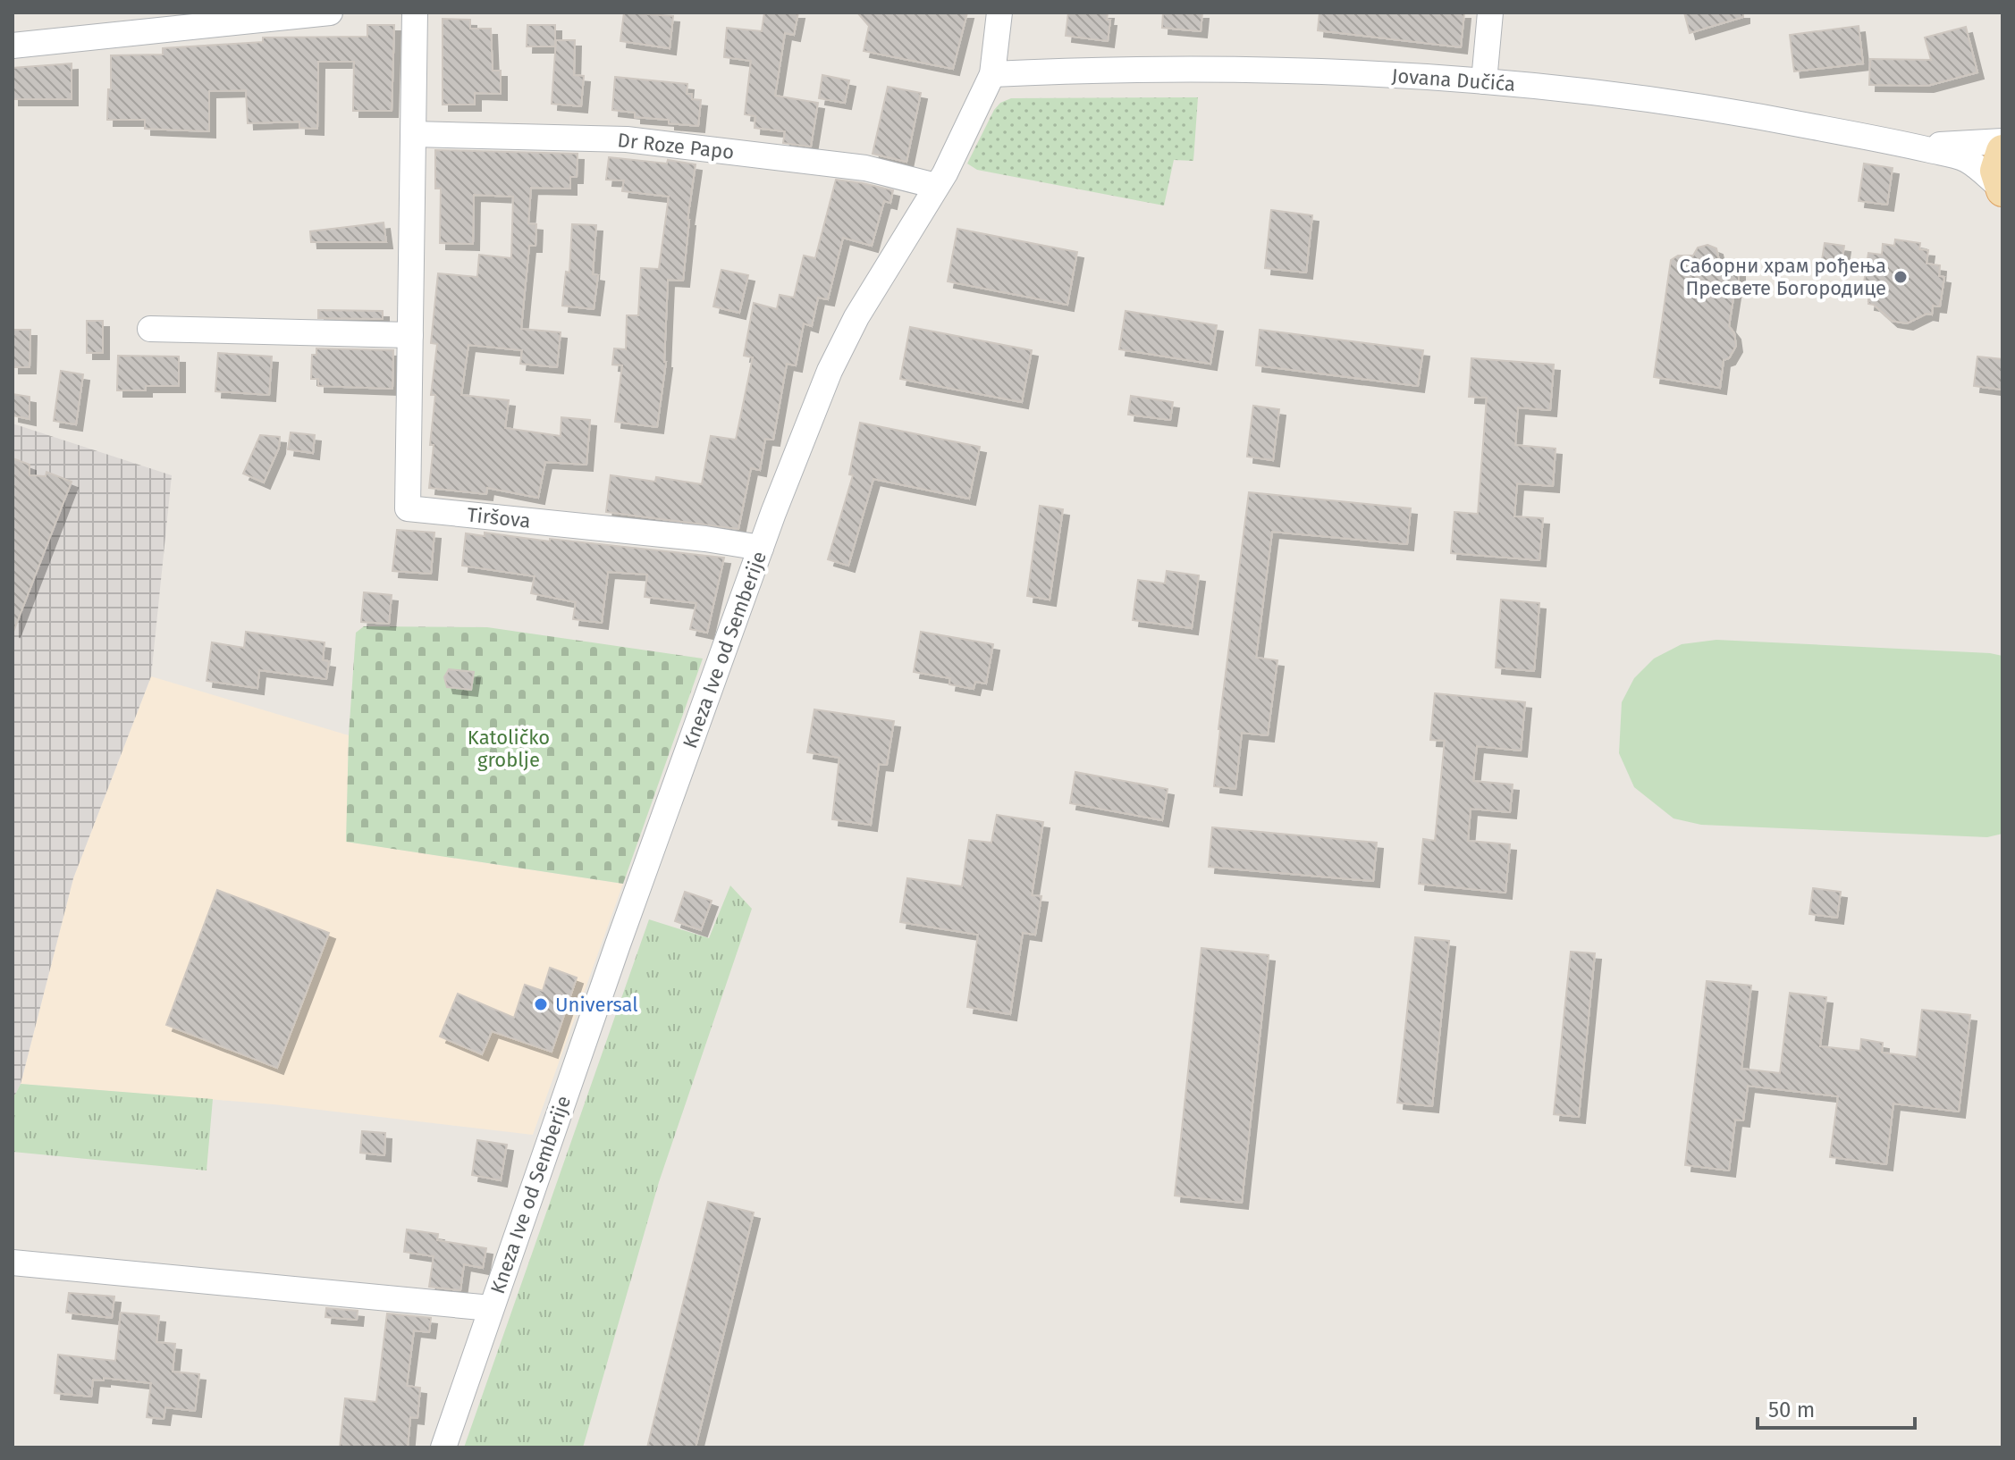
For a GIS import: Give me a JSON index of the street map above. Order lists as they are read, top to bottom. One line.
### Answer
{"streets":{"street":["Jovana Dučića","Dr Roze Papo","Tiršova","Kneza Ive od Semberije"]},"crossings":[["Jovana Dučića","Kneza Ive od Semberije"],["Dr Roze Papo","Tiršova"],["Dr Roze Papo","Kneza Ive od Semberije"],["Tiršova","Kneza Ive od Semberije"]],"parks":["Katoličko groblje"],"places":["Саборни храм рођења Пресвете Богородице","Universal"],"scale_bar":"50 m"}
